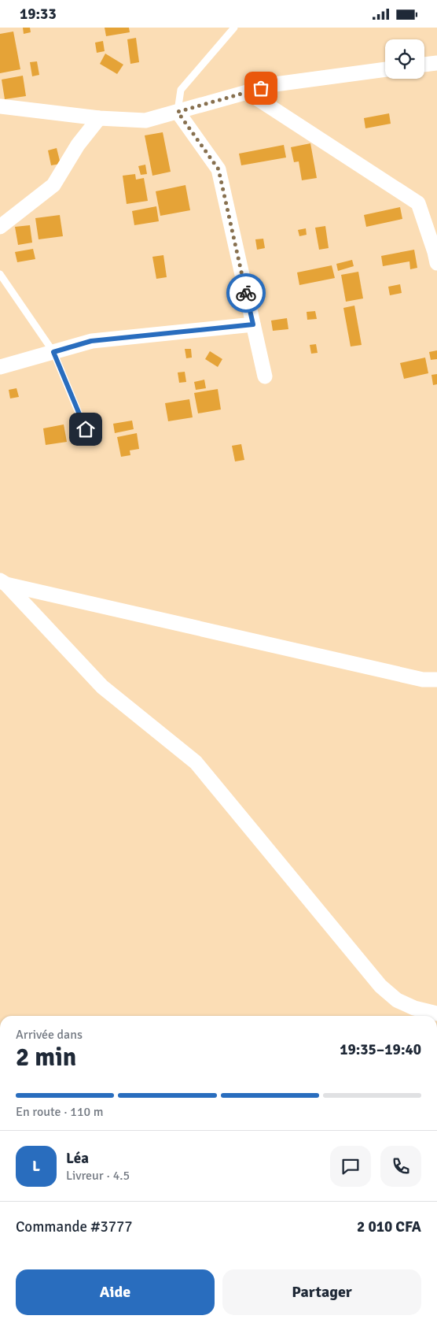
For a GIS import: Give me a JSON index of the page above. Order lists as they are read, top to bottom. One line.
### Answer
{"page":{"status":"19:33","heading":["2 min","Arrivée dans","19:35–19:40"],"panel":["Léa","Livreur · 4.5","Commande #3777","2 010 CFA"],"bar":"En route · 110 m","round":"L","buttons":["Aide","Partager"]}}
